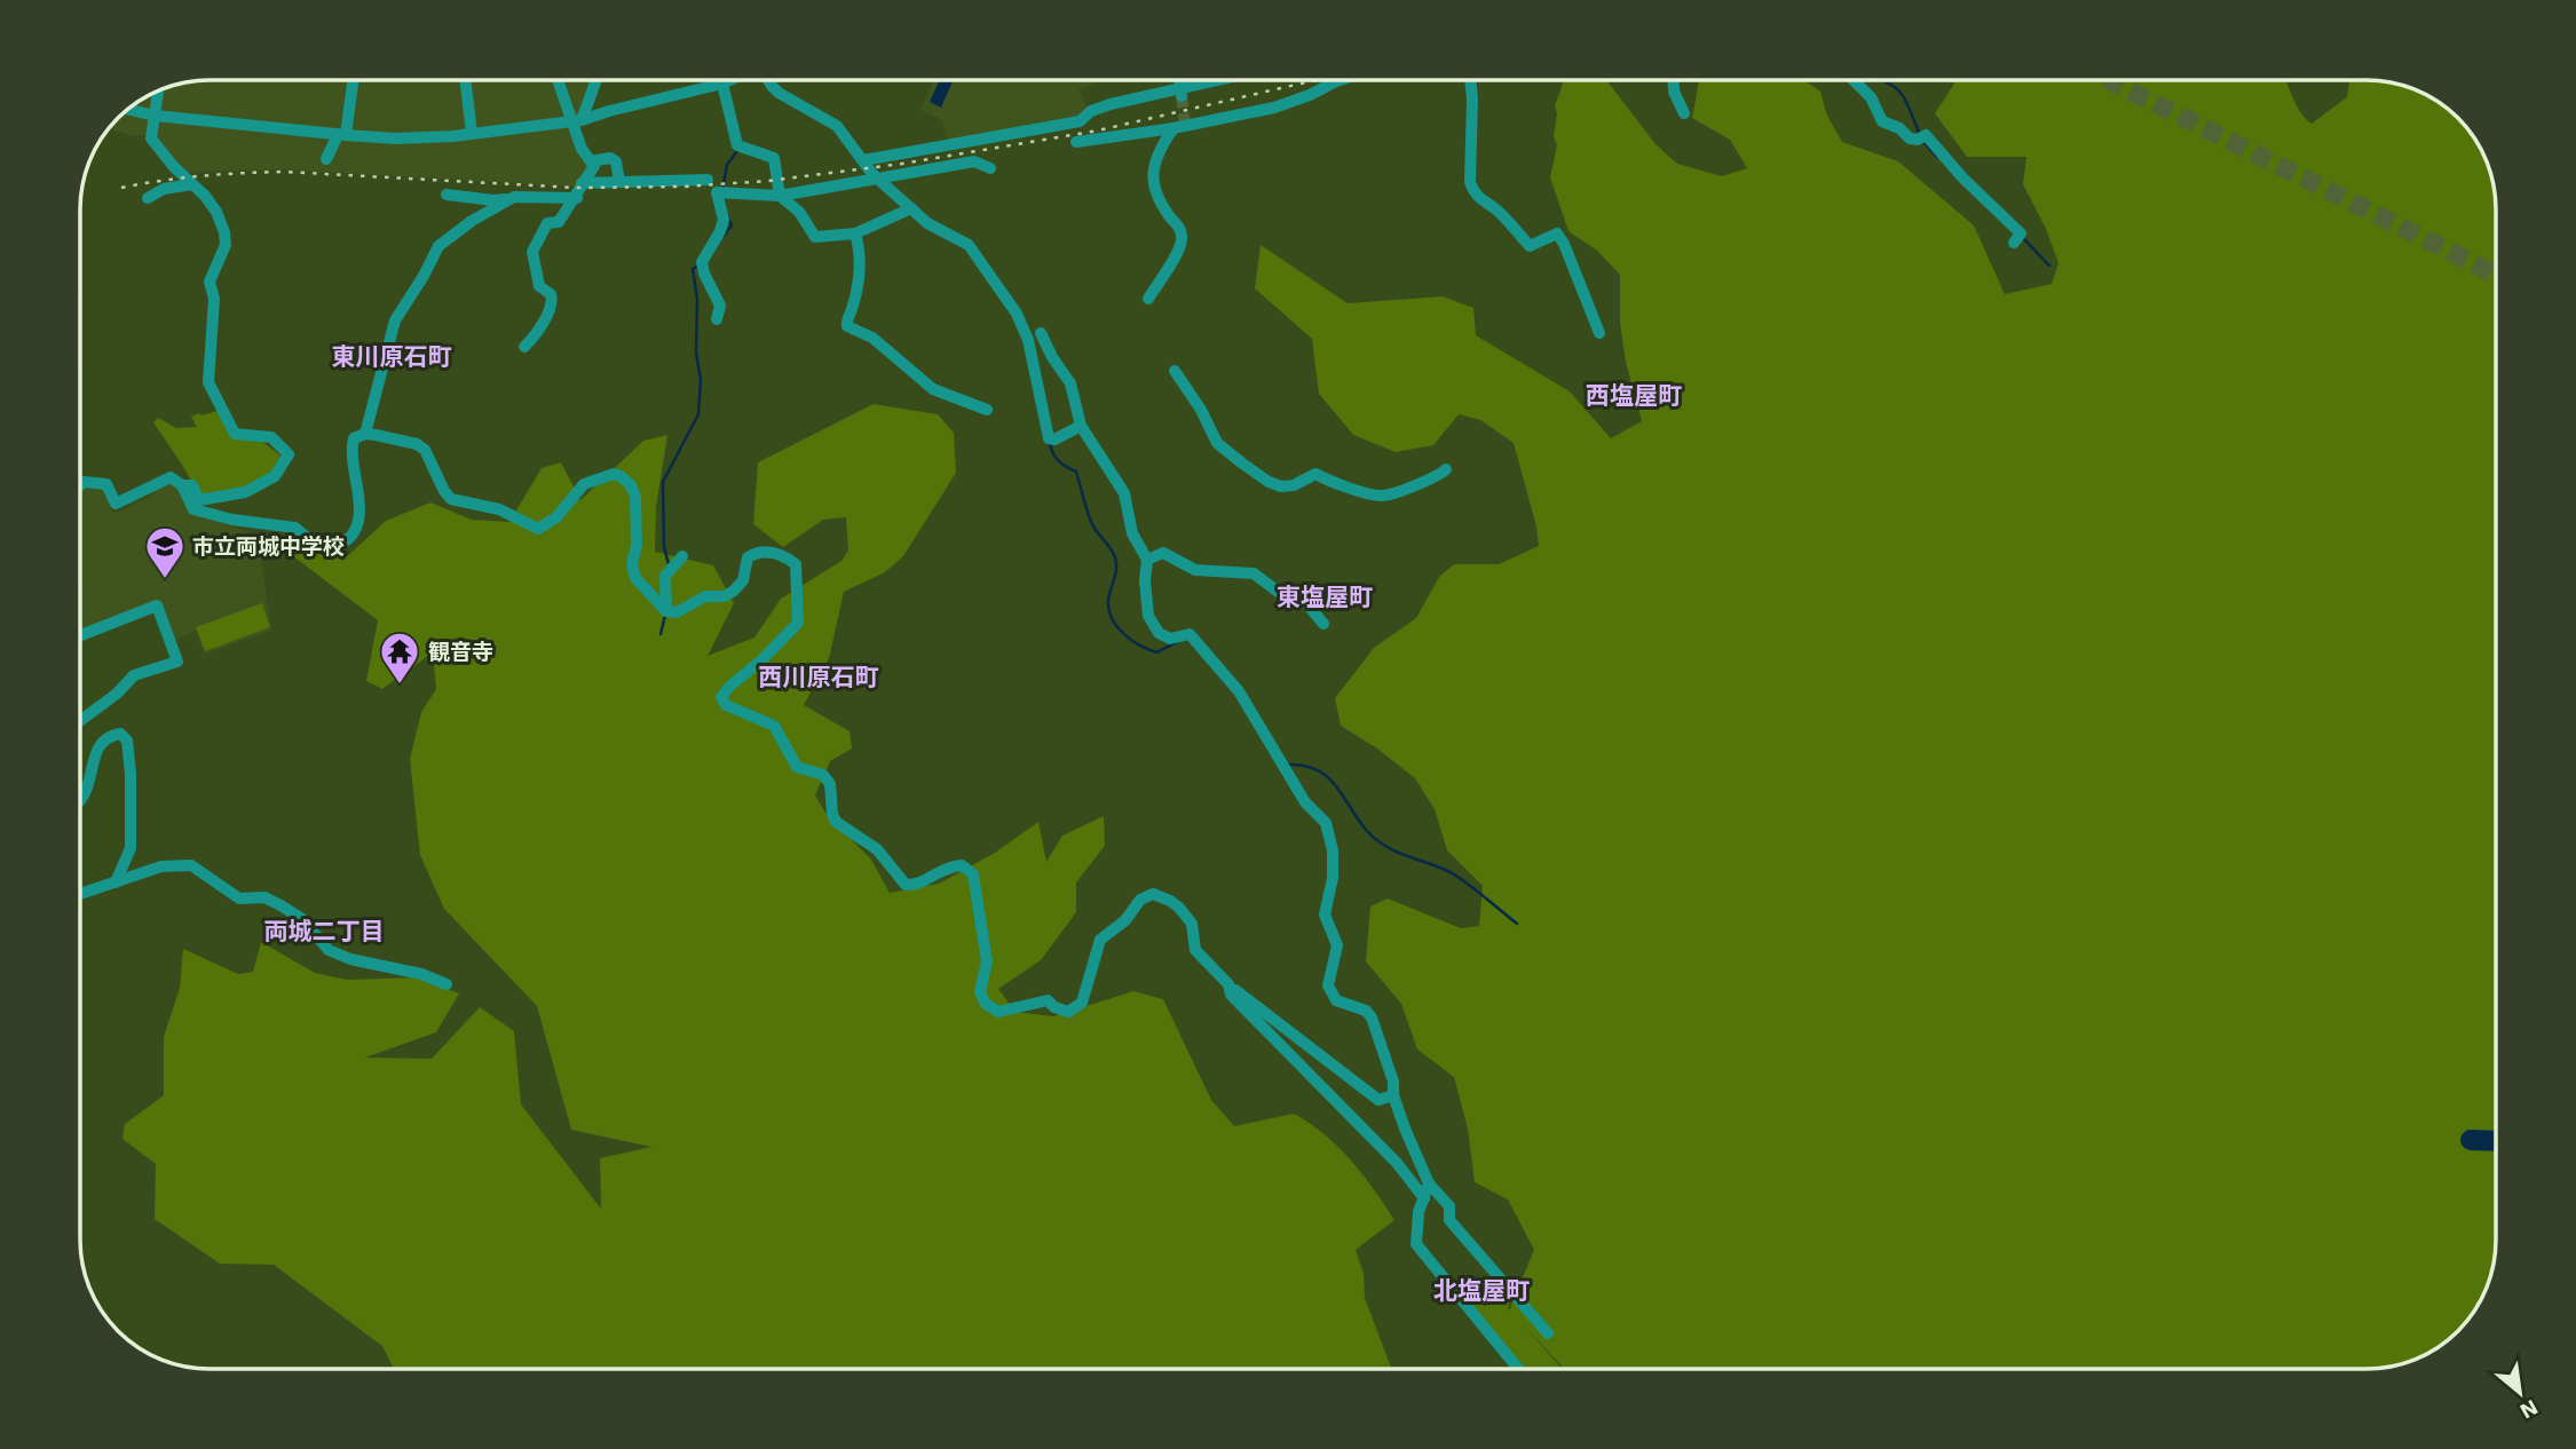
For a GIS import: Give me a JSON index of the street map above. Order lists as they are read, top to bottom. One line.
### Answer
{"districts":["東川原石町","西塩屋町","東塩屋町","西川原石町","両城二丁目","北塩屋町"],"places":{"school or university":["市立両城中学校"],"temple":["観音寺"]},"north":"bottom right"}
